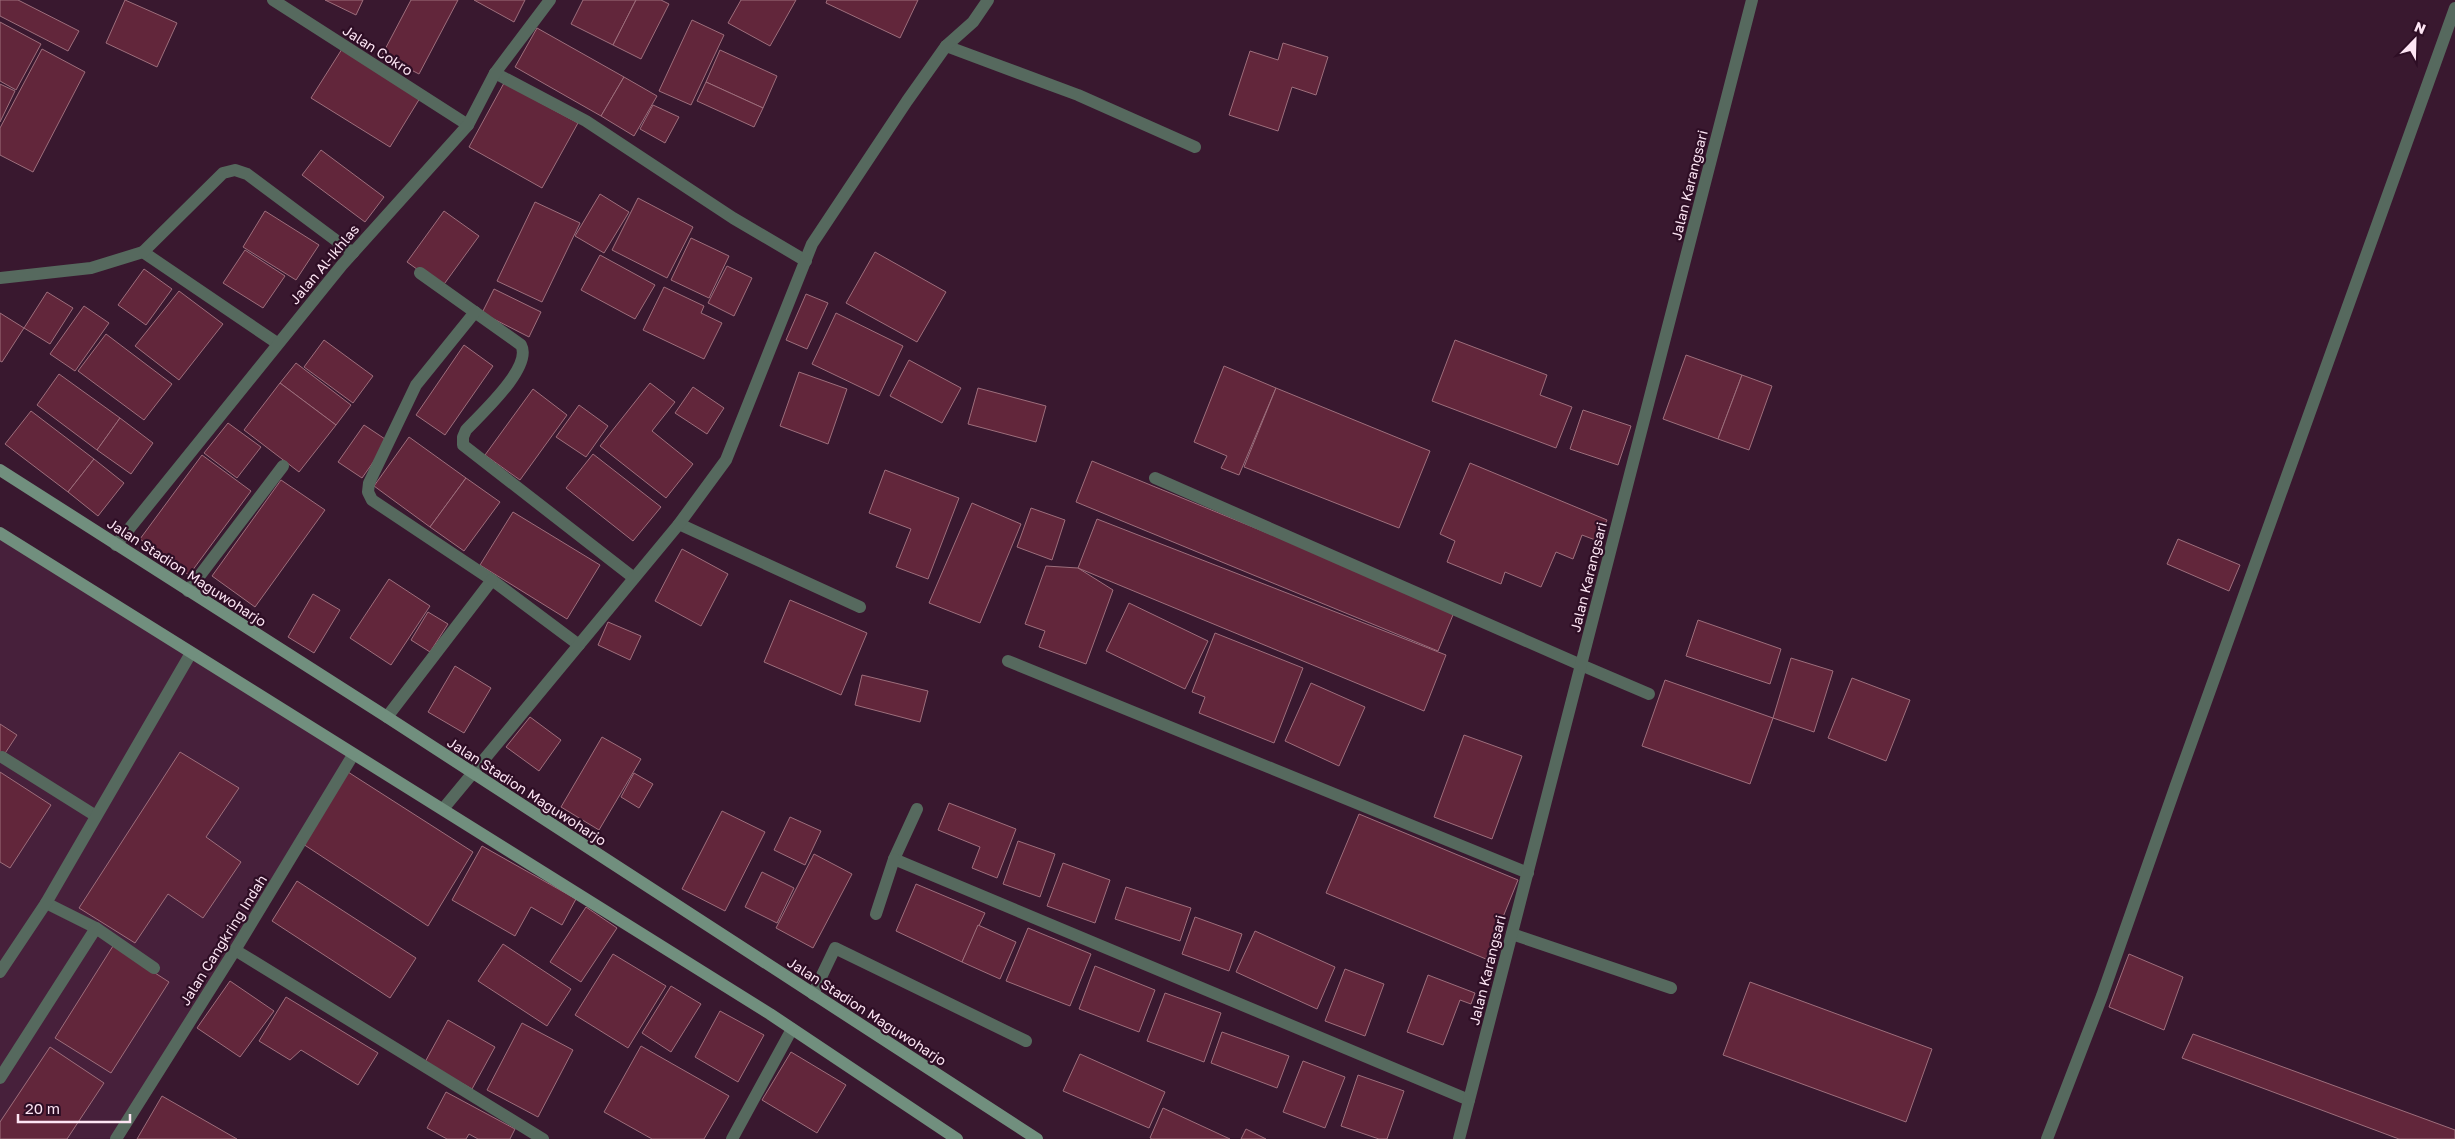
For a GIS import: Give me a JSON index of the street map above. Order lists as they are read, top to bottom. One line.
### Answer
{"streets":{"main road":["Jalan Stadion Maguwoharjo"],"street":["Jalan Cokro","Jalan Karangsari","Jalan Al-Ikhlas","Jalan Cangkring Indah"]},"crossings":[["Jalan Cokro","Jalan Al-Ikhlas"],["Jalan Al-Ikhlas","Jalan Stadion Maguwoharjo"]],"scale_bar":"20 m","north":"top right"}
